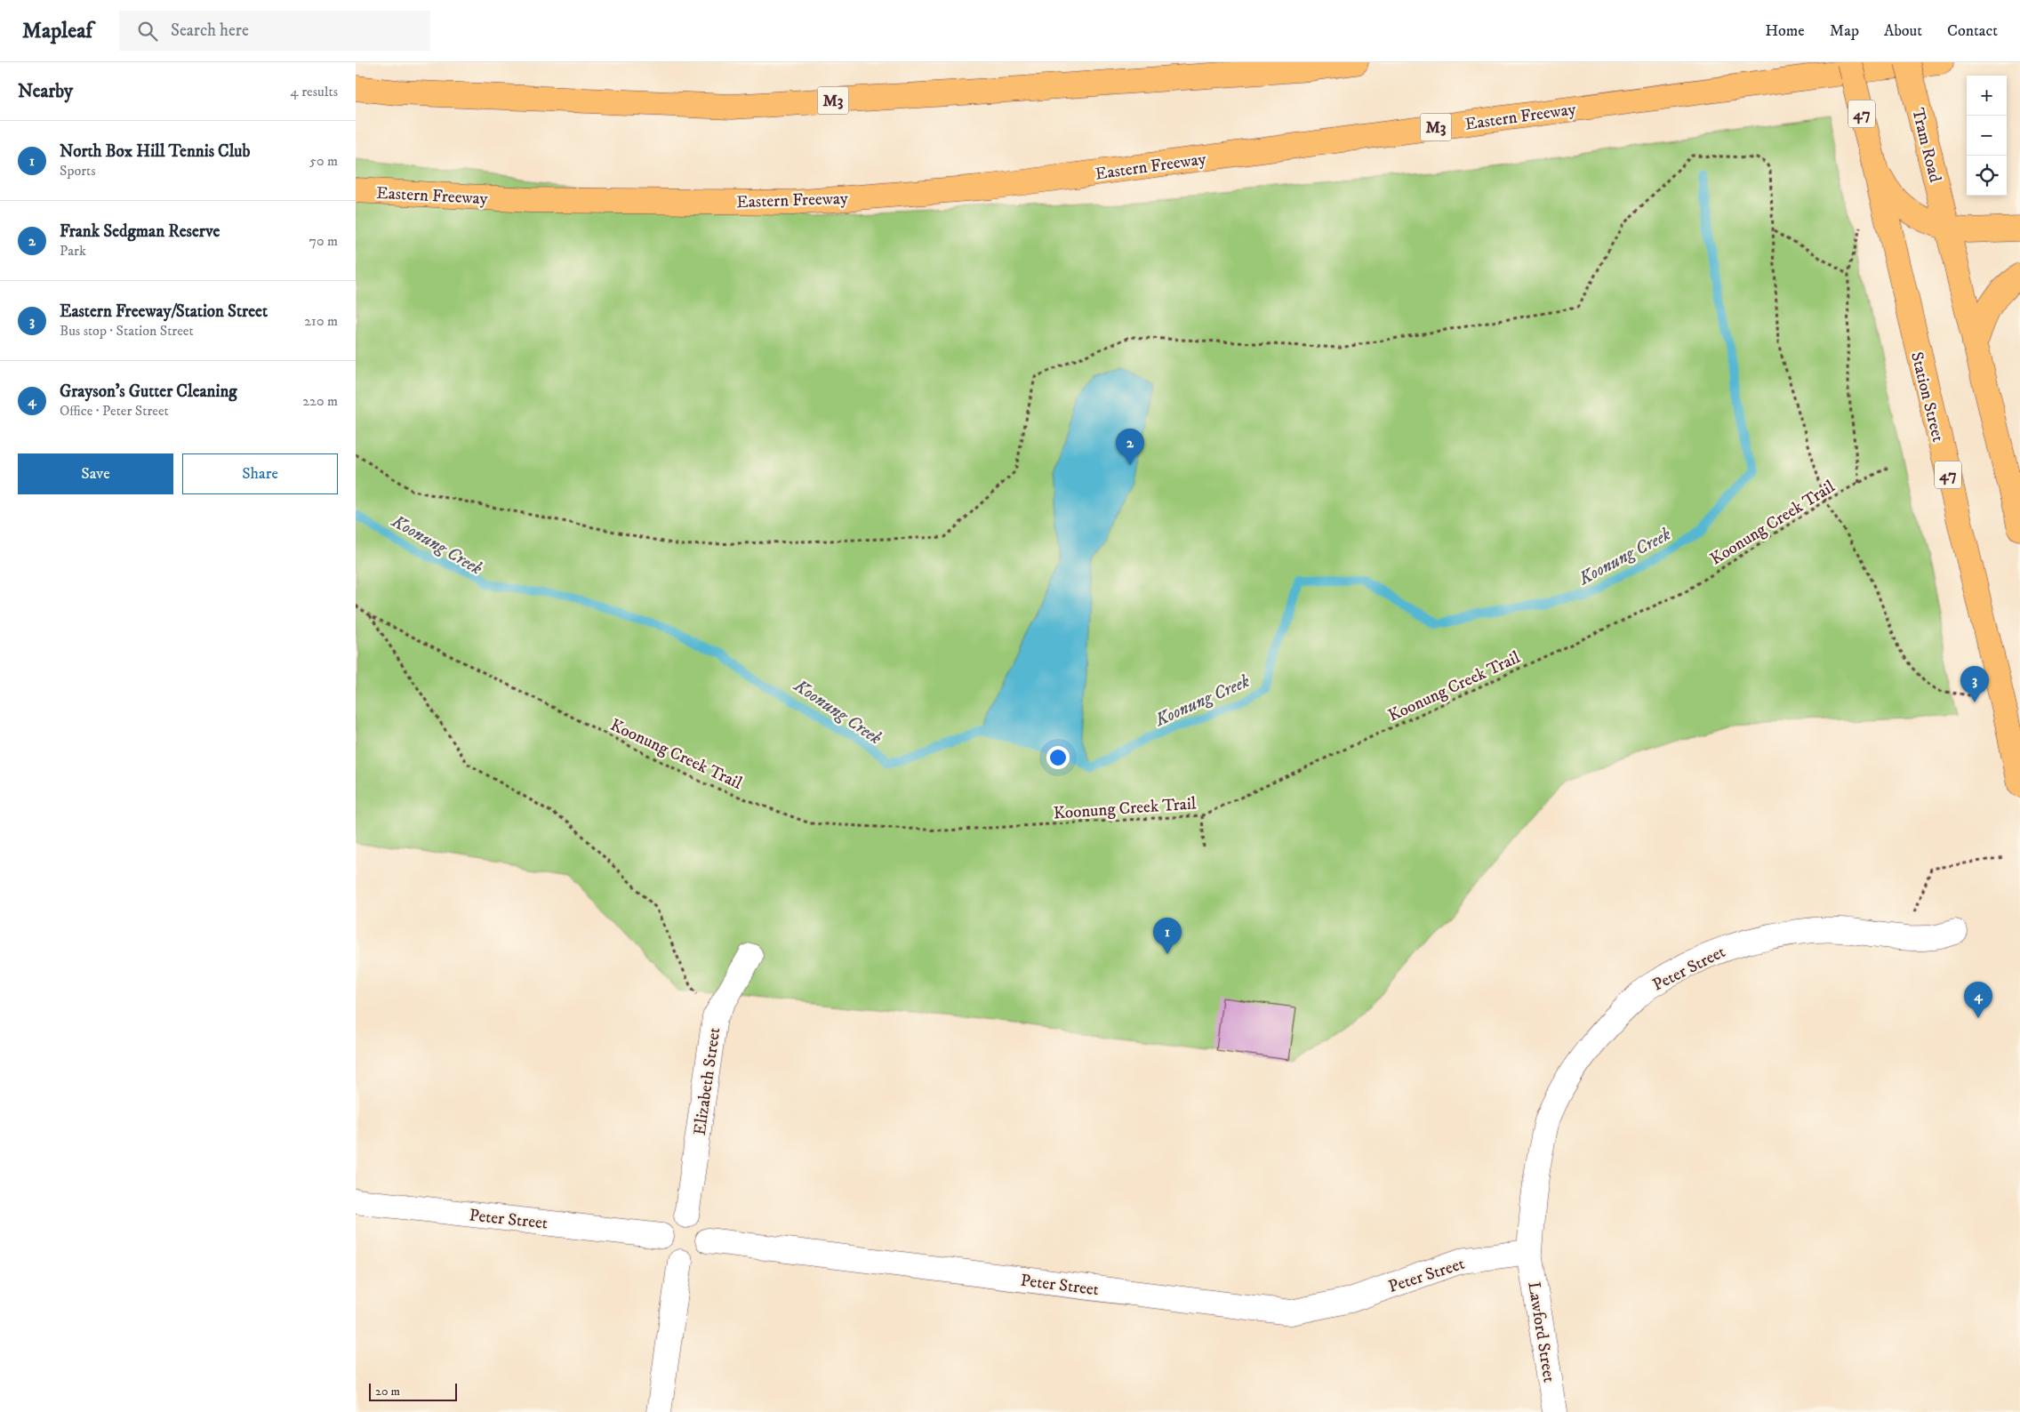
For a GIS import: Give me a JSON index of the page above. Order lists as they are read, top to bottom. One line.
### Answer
{"streets":{"main road":["M3","47","Eastern Freeway","Tram Road","Station Street"],"street":["Peter Street","Elizabeth Street","Lawford Street"],"path":["Koonung Creek Trail"]},"crossings":[["47","Station Street"],["Peter Street","Elizabeth Street"],["Peter Street","Lawford Street"]],"water":["Koonung Creek"],"scale_bar":"20 m","page":{"header":"Mapleaf","search":"Search here","nav":["Home","Map","About","Contact"],"heading":["Nearby","4 results"],"map_buttons":["+","−"],"list":[{"mark":"1","name":"North Box Hill Tennis Club","note":"Sports","value":"50 m"},{"mark":"2","name":"Frank Sedgman Reserve","note":"Park","value":"70 m"},{"mark":"3","name":"Eastern Freeway/Station Street","note":"Bus stop · Station Street","value":"210 m"},{"mark":"4","name":"Grayson's Gutter Cleaning","note":"Office · Peter Street","value":"220 m"}],"pins":["2","3","1","4"],"buttons":["Save","Share"],"scale":"20 m"}}
